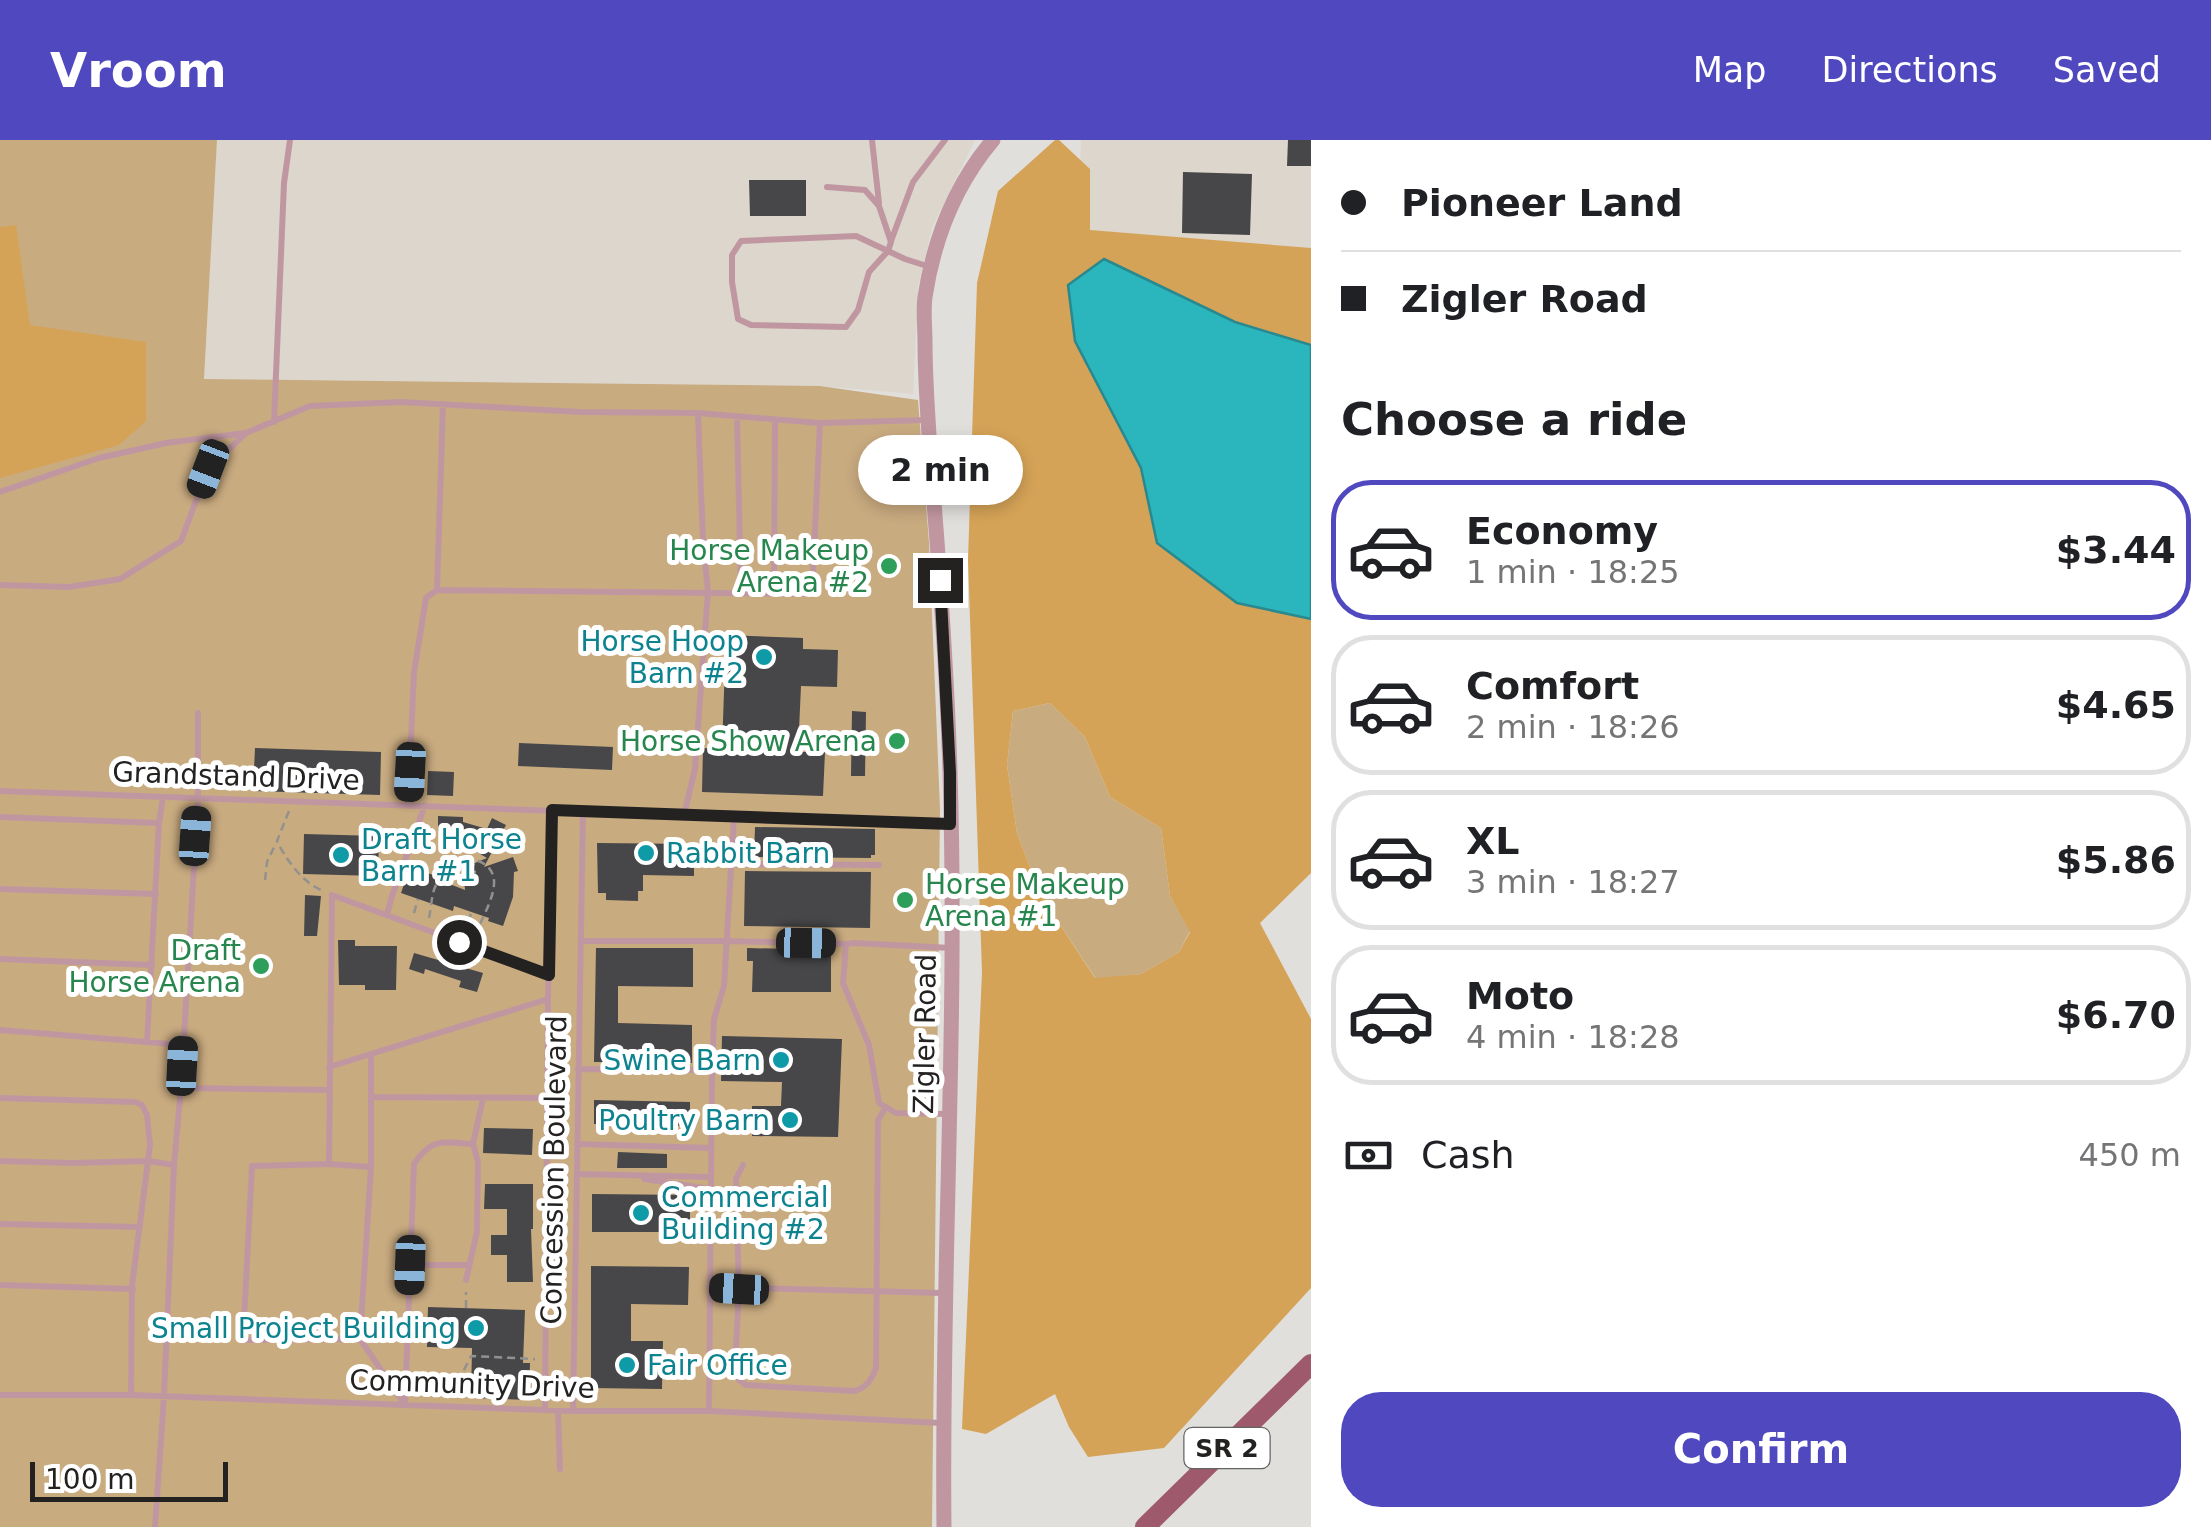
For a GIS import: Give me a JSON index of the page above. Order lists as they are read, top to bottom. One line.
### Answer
{"streets":{"main road":["SR 2"],"street":["Zigler Road"],"lane":["Grandstand Drive","Concession Boulevard","Community Drive"]},"crossings":[["Grandstand Drive","Zigler Road"],["Grandstand Drive","Concession Boulevard"],["Zigler Road","Community Drive"],["Concession Boulevard","Community Drive"]],"places":["Horse Makeup Arena #2","Horse Hoop Barn #2","Horse Show Arena","Rabbit Barn","Draft Horse Barn #1","Horse Makeup Arena #1","Draft Horse Arena","Swine Barn","Poultry Barn","Commercial Building #2","Small Project Building","Fair Office"],"scale_bar":"100 m","page":{"header":"Vroom","nav":["Map","Directions","Saved"],"banner":["Pioneer Land","Zigler Road"],"heading":"Choose a ride","bubble":"2 min","list":[{"name":"Economy","note":"1 min · 18:25","value":"$3.44"},{"name":"Comfort","note":"2 min · 18:26","value":"$4.65"},{"name":"XL","note":"3 min · 18:27","value":"$5.86"},{"name":"Moto","note":"4 min · 18:28","value":"$6.70"}],"pay":["Cash","450 m"],"buttons":"Confirm","scale":"100 m"}}
